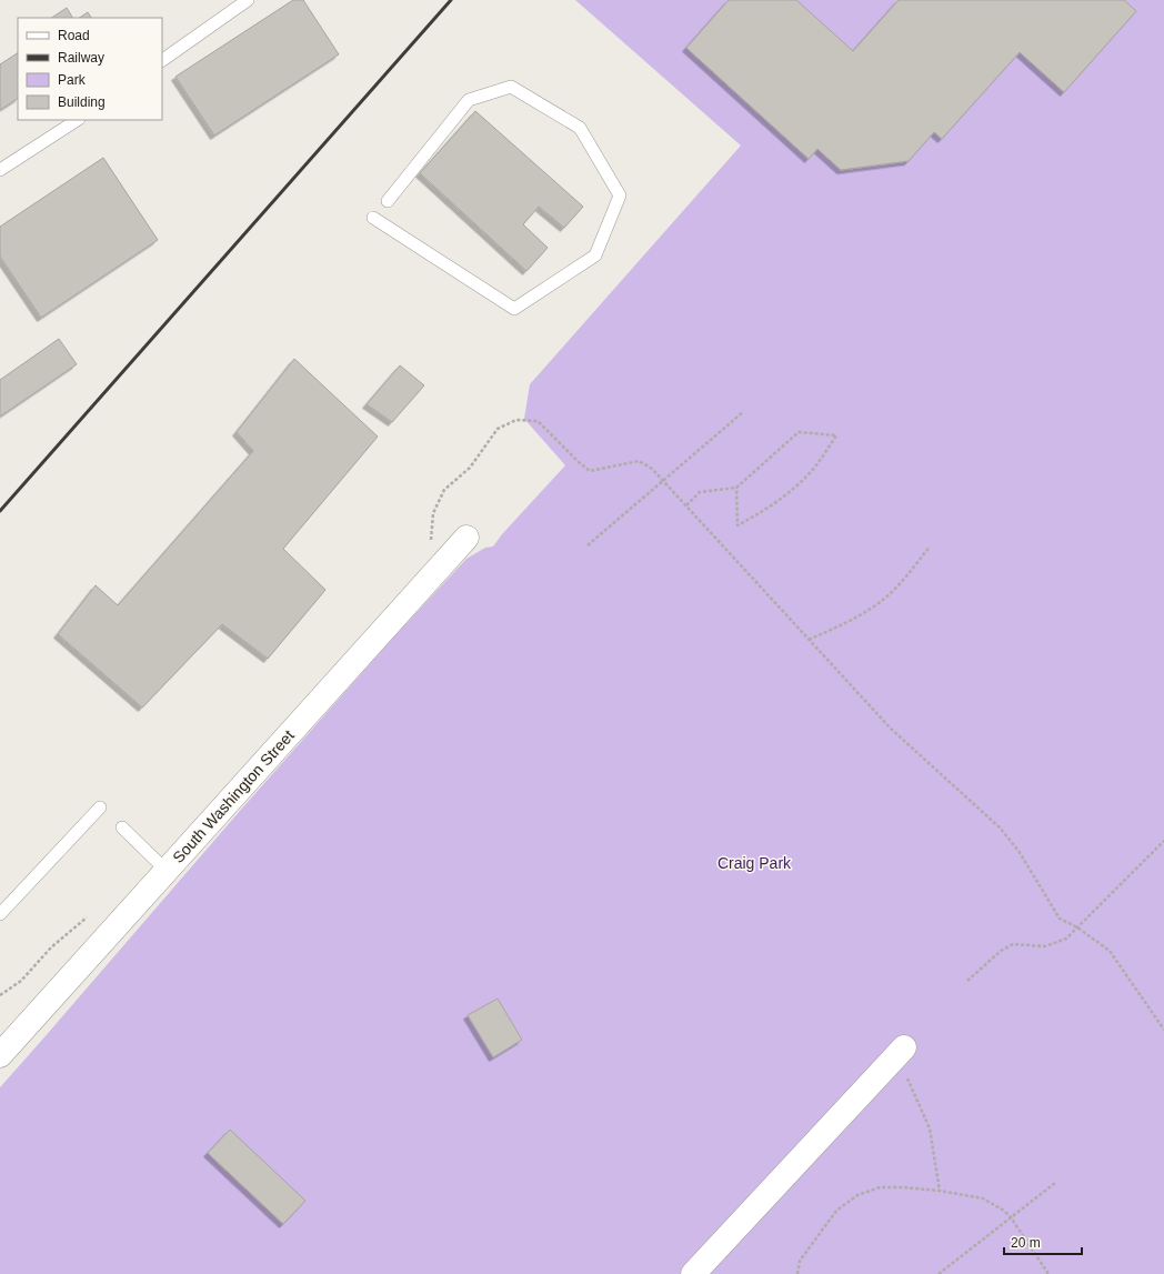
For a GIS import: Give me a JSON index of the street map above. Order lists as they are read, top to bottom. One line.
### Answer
{"streets":{"street":["South Washington Street"]},"parks":["Craig Park"],"legend":["Road","Railway","Park","Building"],"scale_bar":"20 m"}
